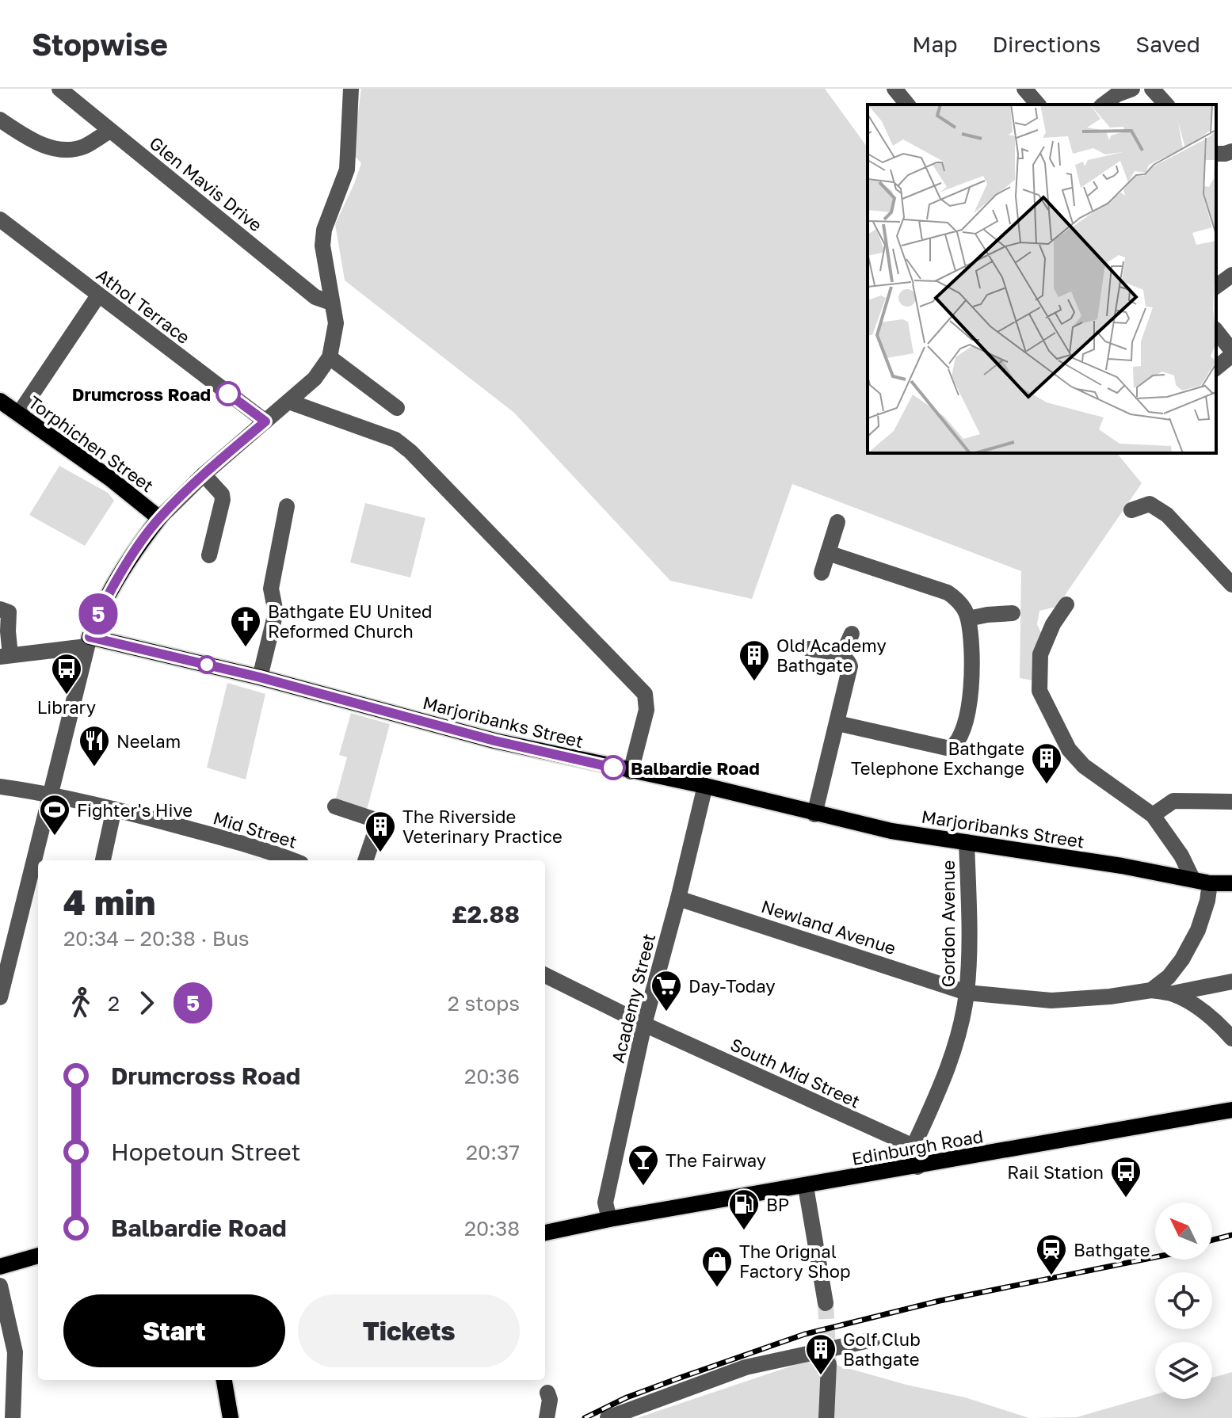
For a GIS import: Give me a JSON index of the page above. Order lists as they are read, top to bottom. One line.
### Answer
{"streets":{"main road":["Torphichen Street","Marjoribanks Street","Edinburgh Road"],"street":["Glen Mavis Drive","Athol Terrace","Mid Street","Gordon Avenue","Newland Avenue","Academy Street","South Mid Street"]},"crossings":[["Marjoribanks Street","Gordon Avenue"],["Marjoribanks Street","Academy Street"],["Gordon Avenue","Newland Avenue"],["Gordon Avenue","South Mid Street"],["Newland Avenue","Academy Street"],["Academy Street","South Mid Street"],["Academy Street","Edinburgh Road"]],"places":{"other":["Drumcross Road","Balbardie Road"],"church":["Bathgate EU United Reformed Church"],"building":["Old Academy Bathgate","Bathgate Telephone Exchange","The Riverside Veterinary Practice","Golf Club Bathgate"],"bus stop":["Library","Rail Station"],"restaurant":["Neelam"],"sports":["Fighter's Hive"],"supermarket":["Day-Today"],"bar":["The Fairway"],"fuel station":["BP"],"station":["Bathgate"],"shop":["The Orignal Factory Shop"]},"lines":["bus line 5"],"north":"top left","page":{"header":"Stopwise","nav":["Map","Directions","Saved"],"on_map":"5","heading":["4 min","20:34 – 20:38 · Bus","£2.88"],"legs":["2","5","2 stops"],"list":[{"name":"Drumcross Road","value":"20:36"},{"name":"Hopetoun Street","value":"20:37"},{"name":"Balbardie Road","value":"20:38"}],"buttons":["Start","Tickets"]}}
